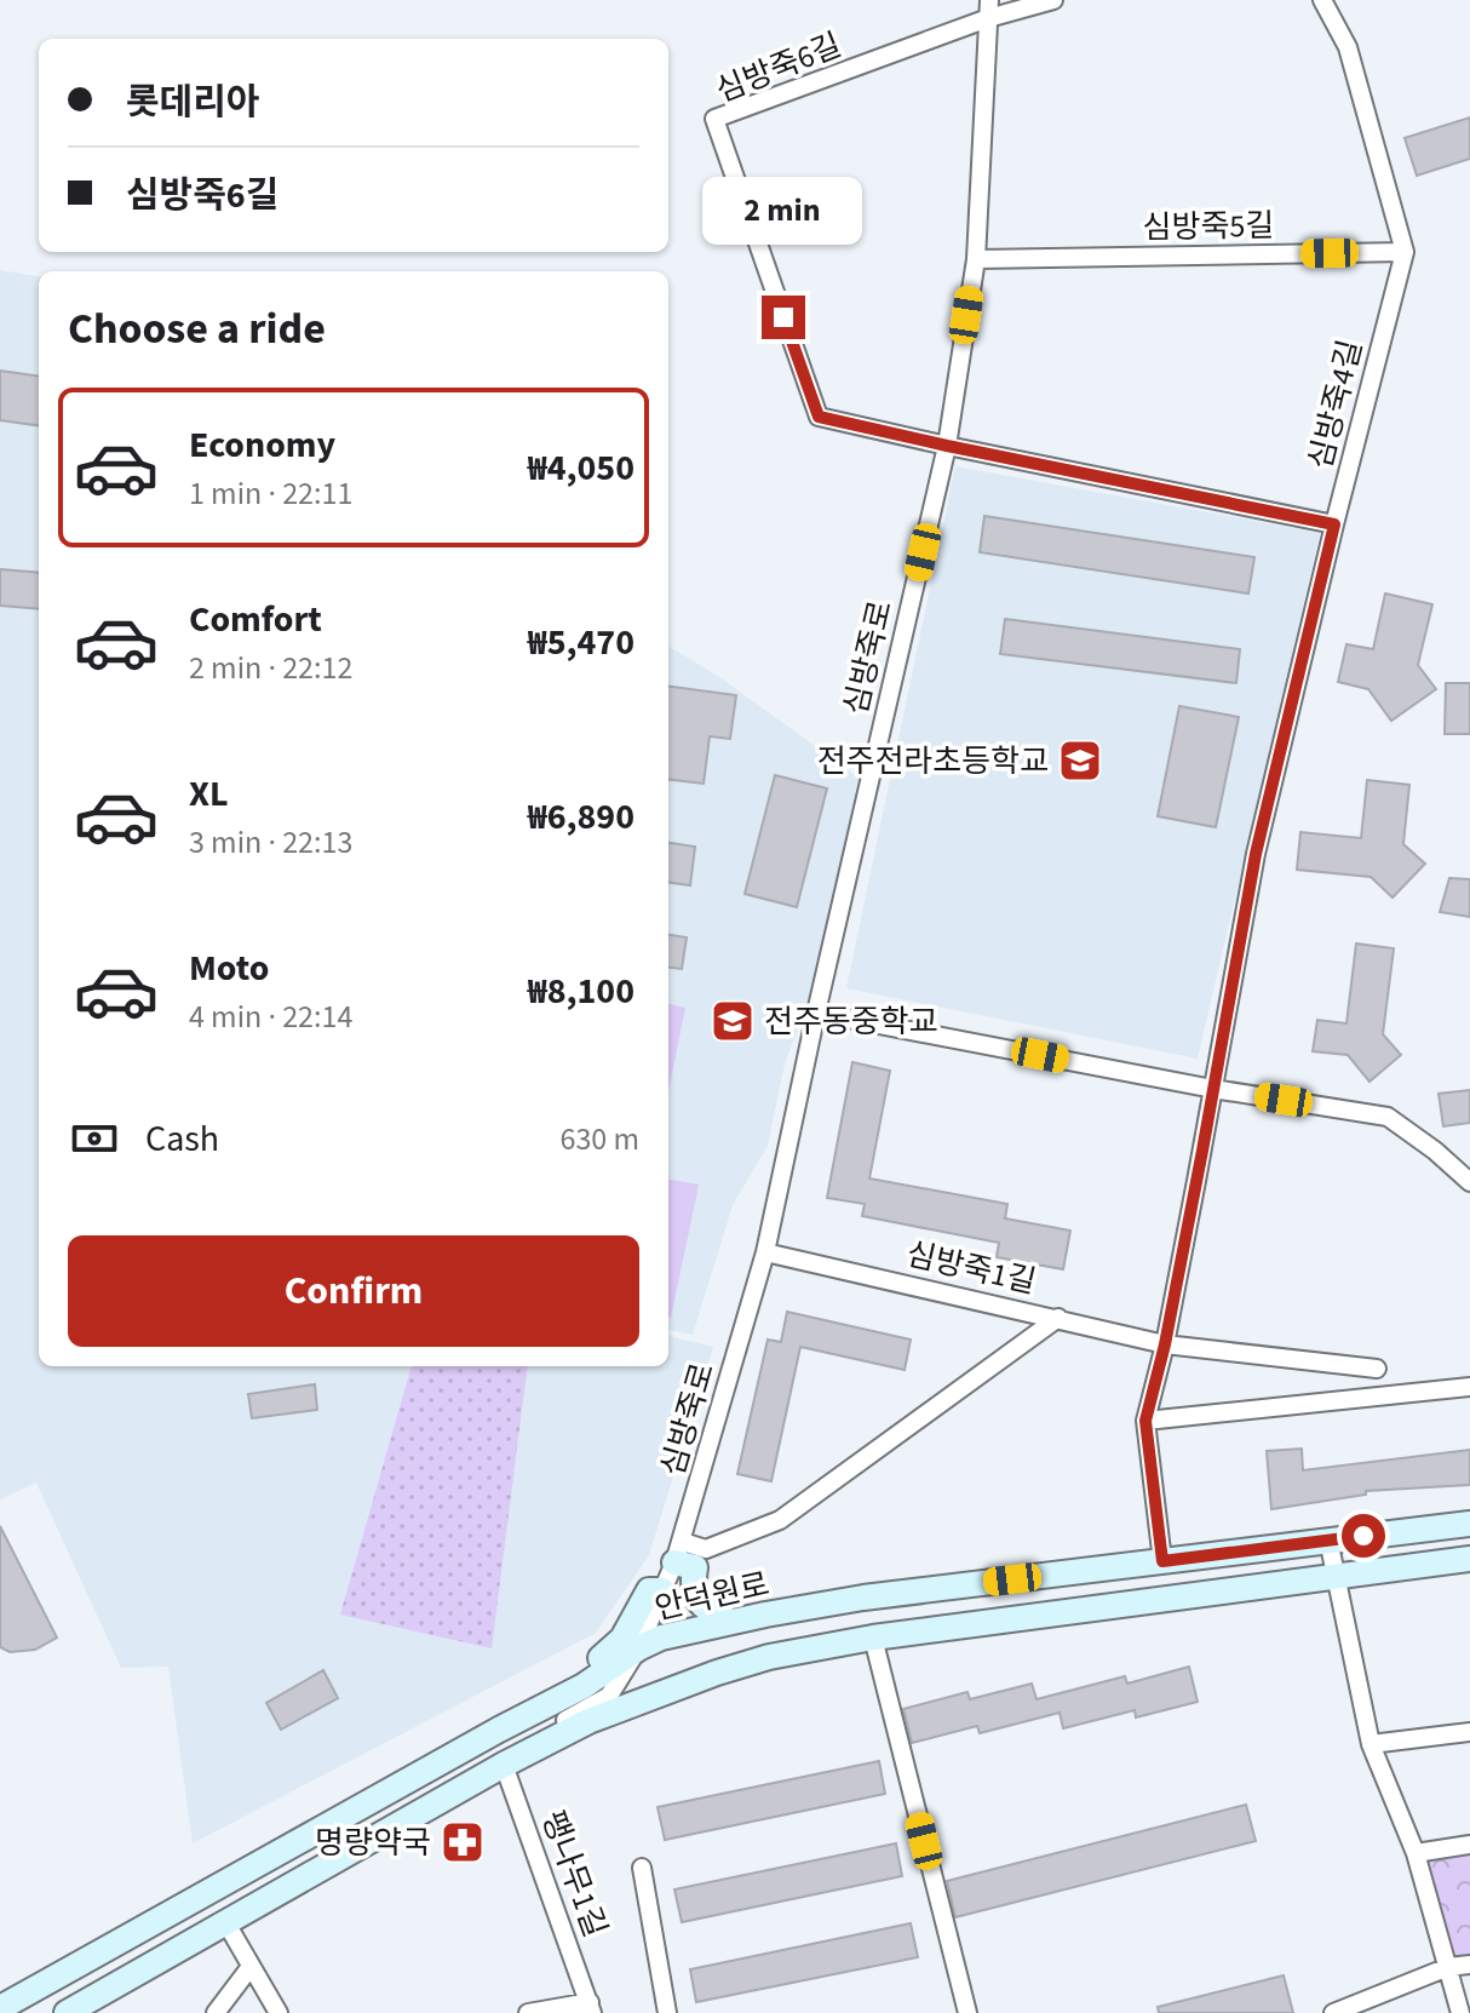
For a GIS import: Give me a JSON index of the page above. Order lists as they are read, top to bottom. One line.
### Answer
{"streets":{"street":["심방죽6길","심방죽5길","심방죽4길","심방죽로","심방죽1길","안덕원로","팽나무1길"]},"crossings":[["심방죽6길","심방죽로"],["심방죽5길","심방죽4길"],["심방죽5길","심방죽로"],["심방죽4길","심방죽1길"],["심방죽로","심방죽1길"],["심방죽로","안덕원로"]],"places":{"school or university":["전주전라초등학교","전주동중학교"],"pharmacy":["명량약국"]},"page":{"banner":["롯데리아","심방죽6길"],"bubble":"2 min","heading":"Choose a ride","list":[{"name":"Economy","note":"1 min · 22:11","value":"₩4,050"},{"name":"Comfort","note":"2 min · 22:12","value":"₩5,470"},{"name":"XL","note":"3 min · 22:13","value":"₩6,890"},{"name":"Moto","note":"4 min · 22:14","value":"₩8,100"}],"pay":["Cash","630 m"],"buttons":"Confirm"}}
